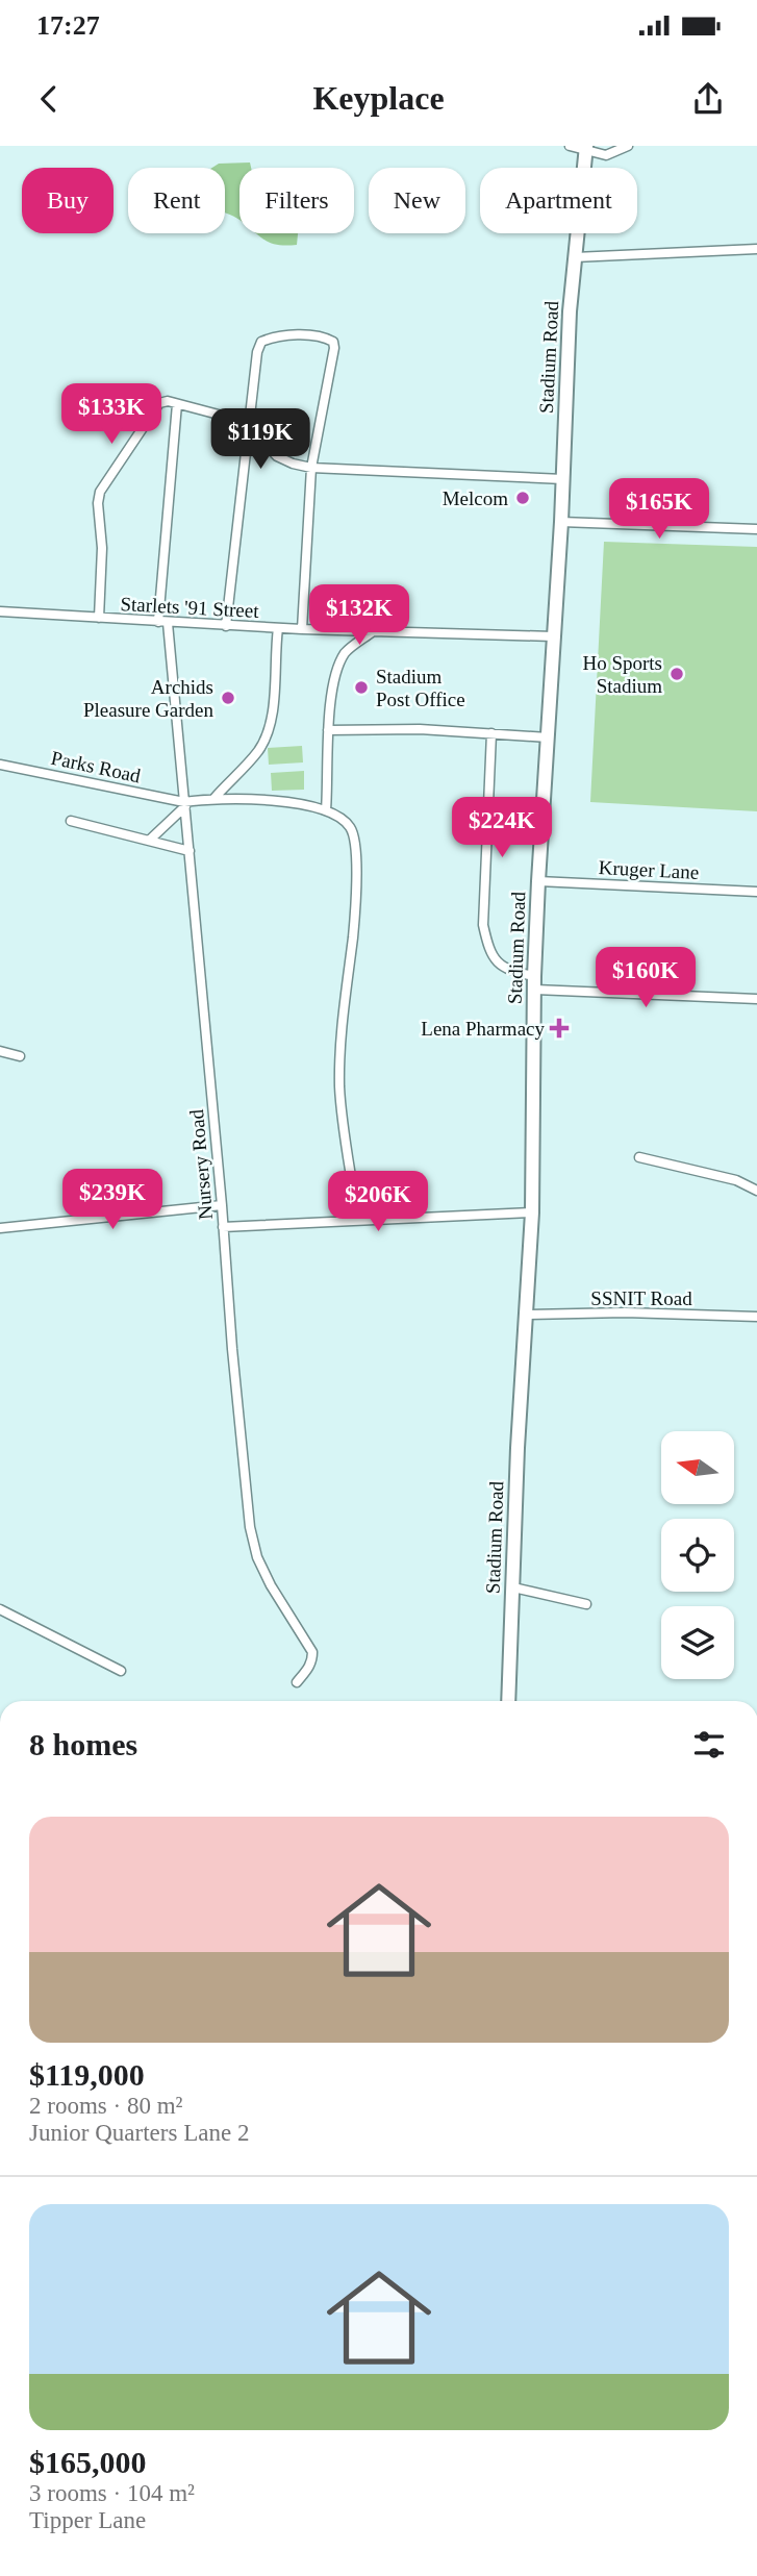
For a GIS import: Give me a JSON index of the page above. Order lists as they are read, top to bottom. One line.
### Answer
{"streets":{"main road":["Stadium Road"],"street":["Starlets '91 Street","Parks Road","Kruger Lane","Nursery Road","SSNIT Road"]},"crossings":[["Stadium Road","Starlets '91 Street"],["Stadium Road","Kruger Lane"],["Stadium Road","SSNIT Road"],["Starlets '91 Street","Nursery Road"],["Parks Road","Nursery Road"]],"places":{"other":["Melcom","Ho Sports Stadium","Stadium Post Office","Archids Pleasure Garden"],"health":["Lena Pharmacy"]},"north":"left","page":{"status":"17:27","header":"Keyplace","chip":["Buy","Rent","Filters","New","Apartment"],"price":["$133K","$119K","$165K","$132K","$224K","$160K","$239K","$206K"],"heading":"8 homes","list":[{"name":"$119,000","note":"2 rooms · 80 m² · Junior Quarters Lane 2"},{"name":"$165,000","note":"3 rooms · 104 m² · Tipper Lane"}]}}
